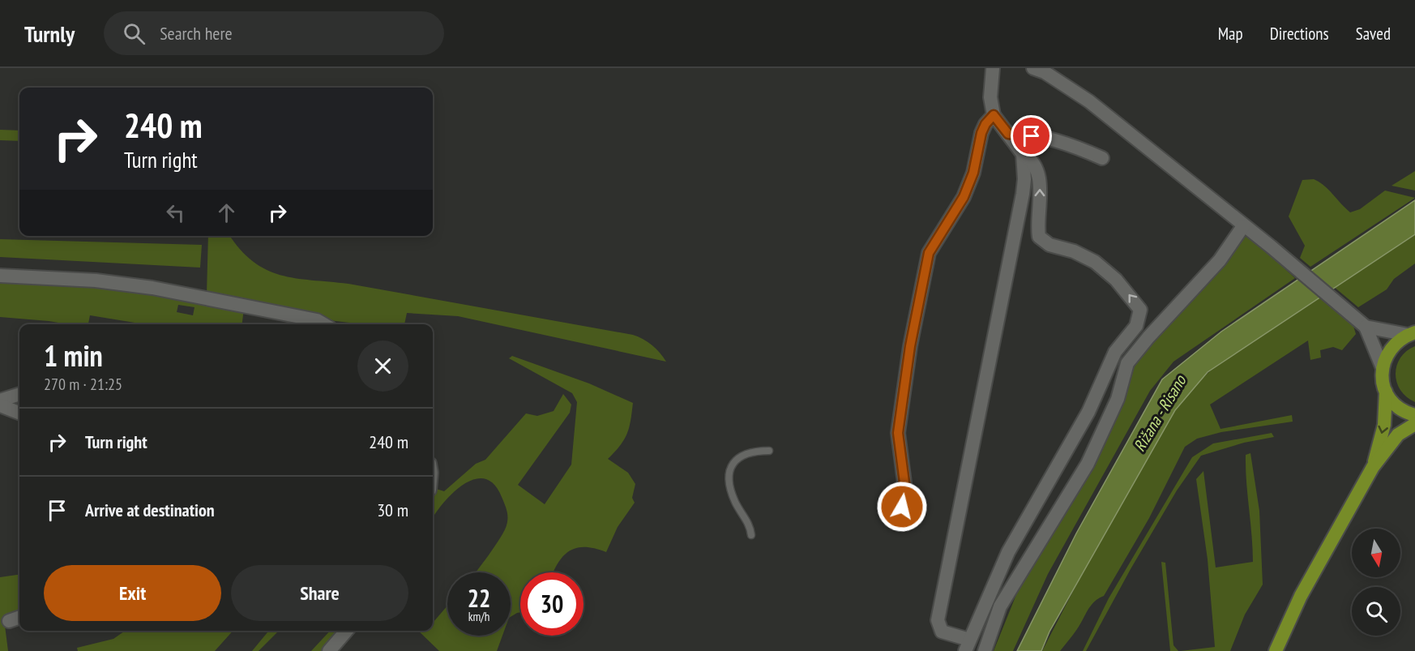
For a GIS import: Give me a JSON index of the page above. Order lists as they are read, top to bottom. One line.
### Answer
{"water":["Rižana - Risano"],"north":"bottom","page":{"header":"Turnly","search":"Search here","nav":["Map","Directions","Saved"],"turn":["240 m","Turn right"],"heading":["1 min","270 m · 21:25"],"list":[{"name":"Turn right","value":"240 m"},{"name":"Arrive at destination","value":"30 m"}],"buttons":["Exit","Share"],"speed":"22 km/h","limit":"30"}}
